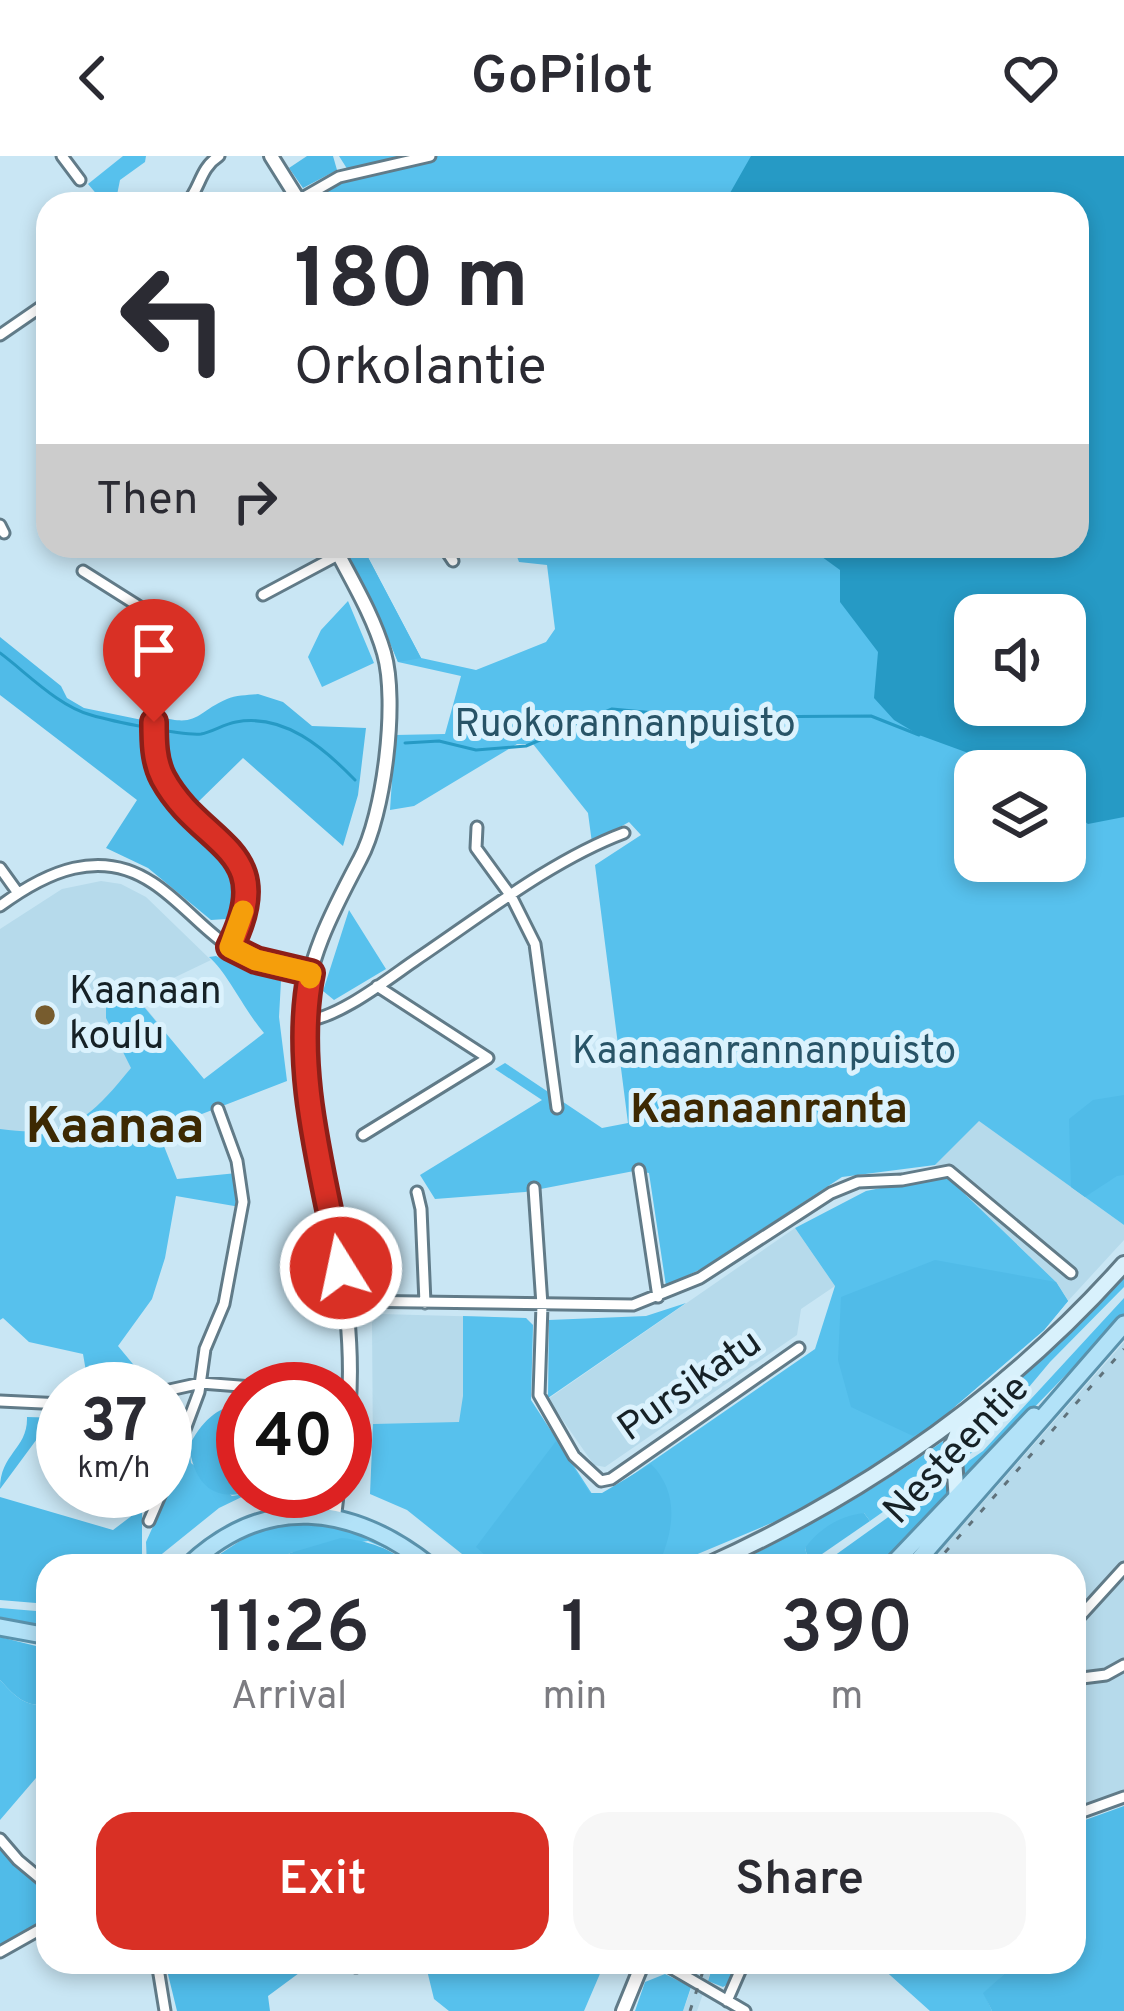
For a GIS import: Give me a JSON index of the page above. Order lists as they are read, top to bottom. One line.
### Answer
{"streets":{"main road":["Nesteentie"],"street":["Pursikatu"]},"districts":["Kaanaanranta","Kaanaa"],"parks":["Ruokorannanpuisto","Kaanaanrannanpuisto"],"places":["Kaanaan koulu"],"page":{"header":"GoPilot","turn":["180 m","Orkolantie"],"then":"Then","speed":"37 km/h","limit":"40","eta":["11:26","Arrival","1","min","390","m"],"buttons":["Exit","Share"]}}
